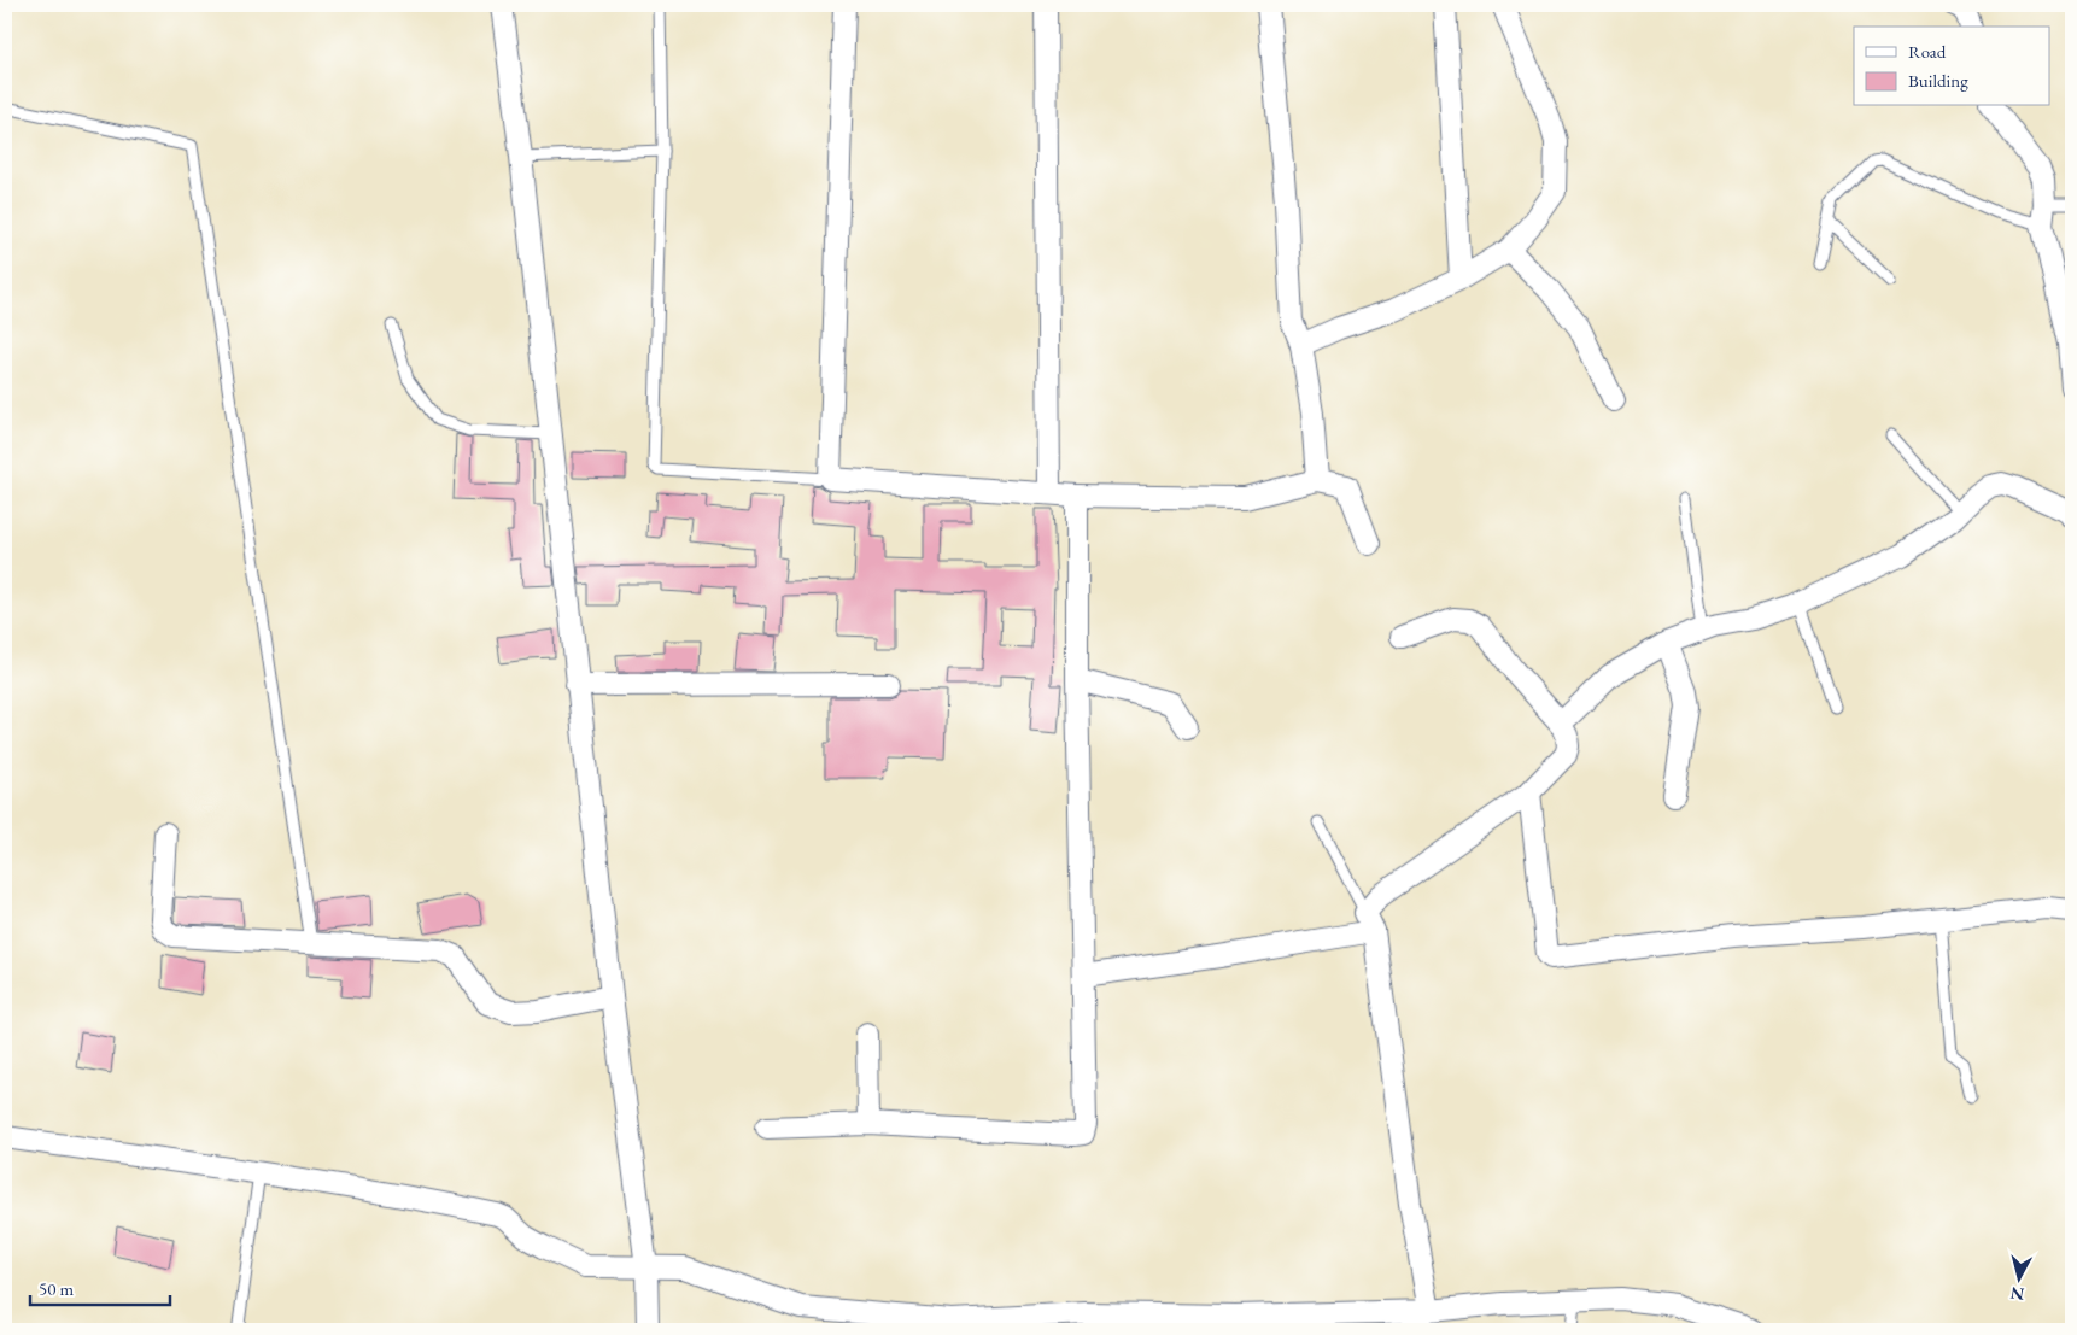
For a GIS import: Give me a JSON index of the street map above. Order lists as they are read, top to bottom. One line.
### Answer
{"legend":["Road","Building"],"scale_bar":"50 m","north":"bottom"}
